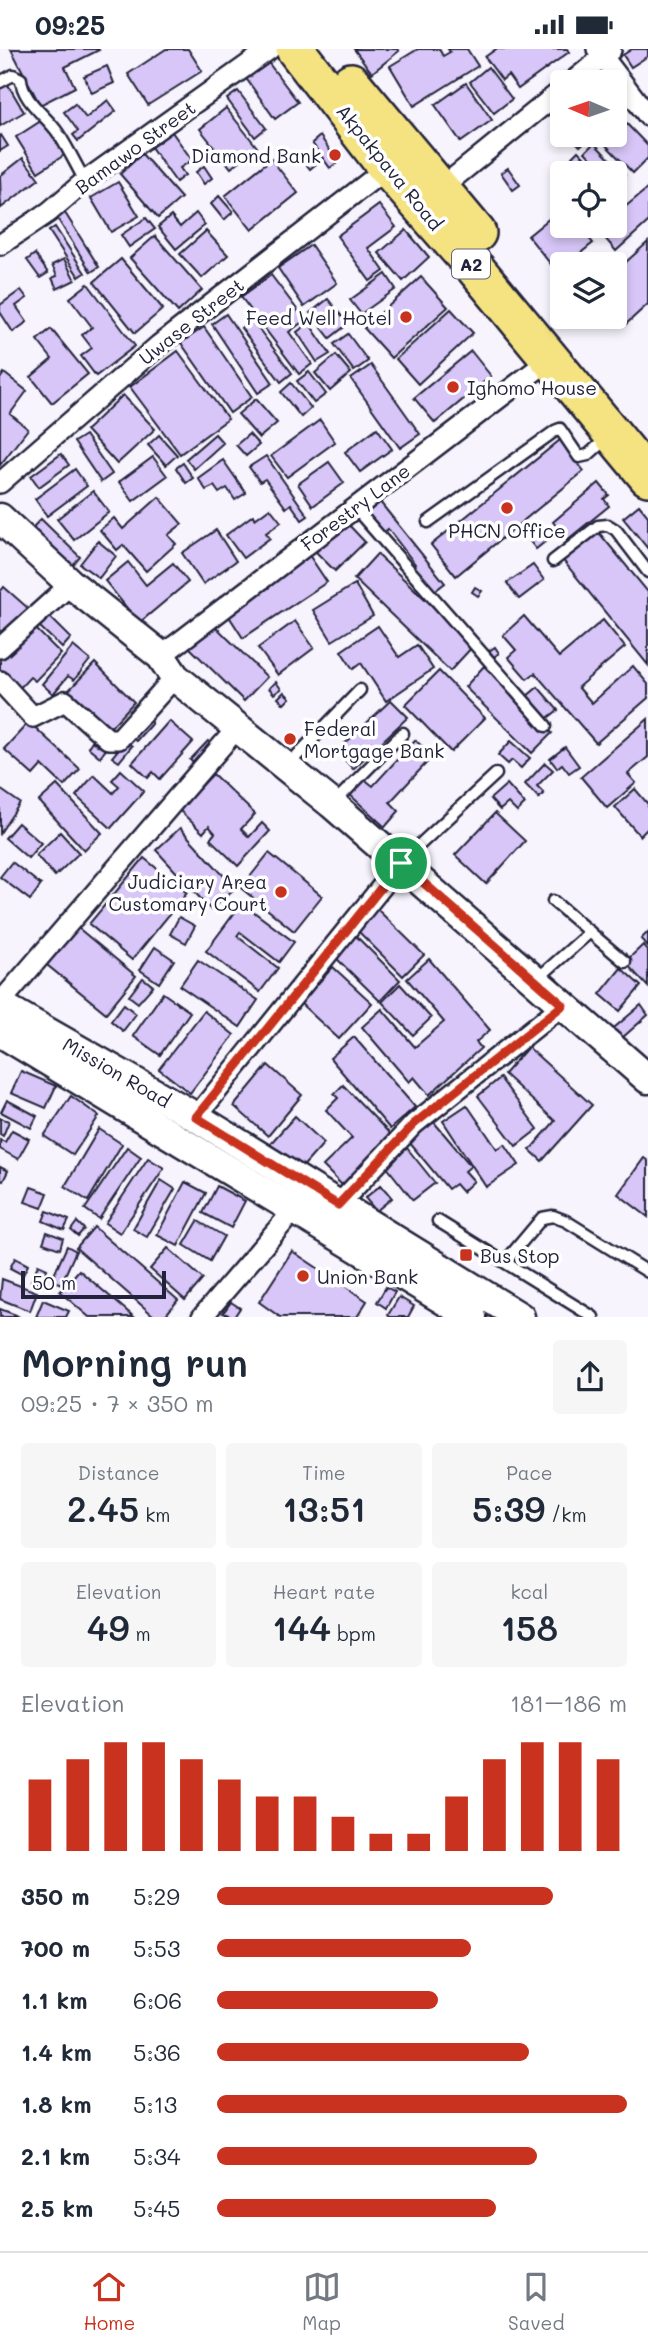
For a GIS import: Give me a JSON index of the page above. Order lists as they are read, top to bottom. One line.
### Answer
{"streets":{"highway":["Akpakpava Road","A2"],"street":["Bamawo Street","Uwase Street","Forestry Lane","Mission Road"]},"crossings":[["Akpakpava Road","Uwase Street"],["Akpakpava Road","Forestry Lane"]],"places":{"other":["Diamond Bank","Feed Well Hotel","Ighomo House","PHCN Office","Federal Mortgage Bank","Judiciary Area Customary Court","Union Bank"],"transit":["Bus Stop"]},"scale_bar":"50 m","north":"left","page":{"status":"09:25","scale":"50 m","heading":["Morning run","09:25 · 7 × 350 m"],"stats":[["Distance","2.45 km"],["Time","13:51"],["Pace","5:39 /km"],["Elevation","49 m"],["Heart rate","144 bpm"],["kcal","158"]],"chart":["Elevation","181–186 m"],"list":[{"name":"350 m","note":"5:29"},{"name":"700 m","note":"5:53"},{"name":"1.1 km","note":"6:06"},{"name":"1.4 km","note":"5:36"},{"name":"1.8 km","note":"5:13"},{"name":"2.1 km","note":"5:34"},{"name":"2.5 km","note":"5:45"}],"tabs":["Home","Map","Saved"]}}
